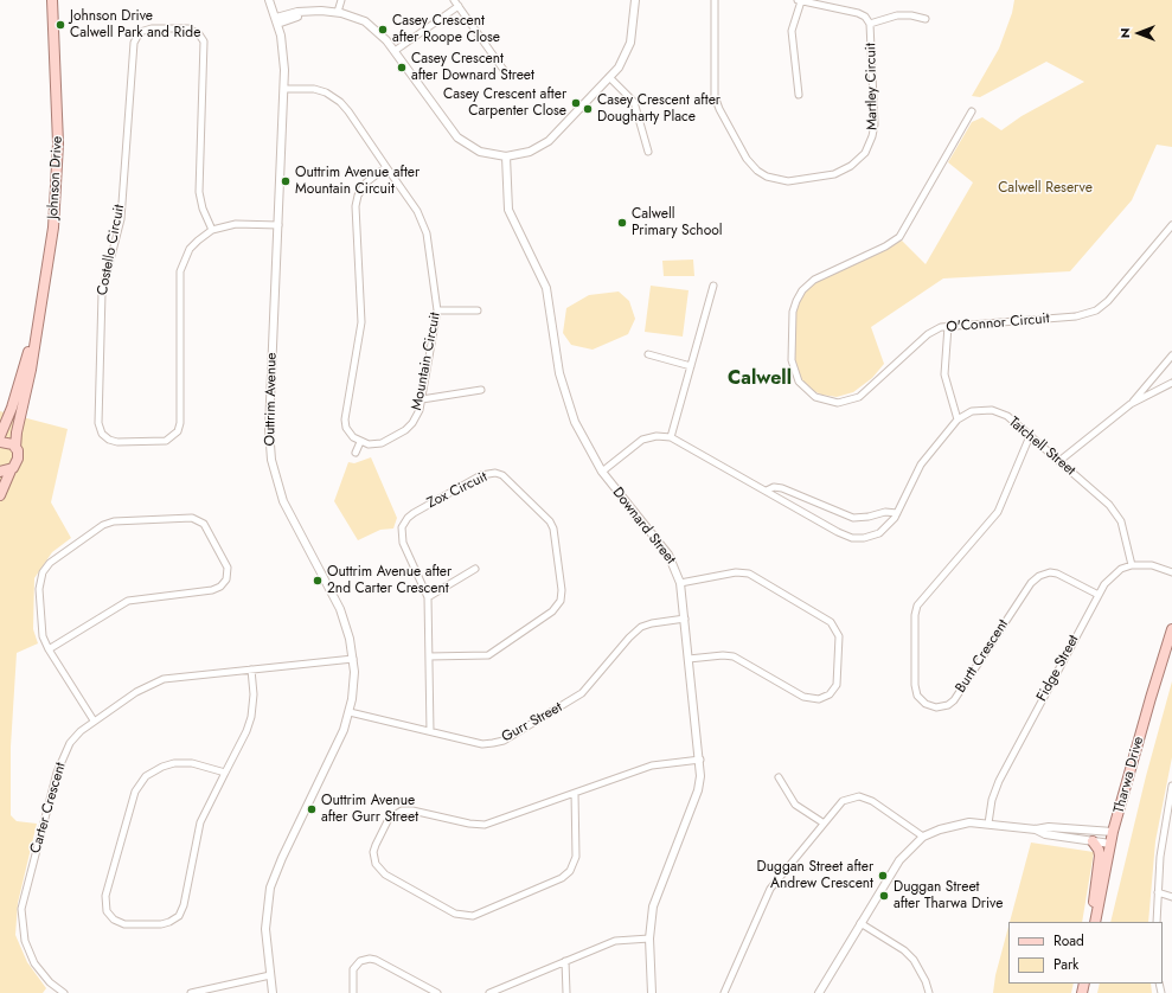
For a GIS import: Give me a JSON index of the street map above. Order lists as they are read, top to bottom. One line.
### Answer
{"streets":{"main road":["Johnson Drive","Tharwa Drive"],"street":["Martley Circuit","Costello Circuit","O'Connor Circuit","Mountain Circuit","Outtrim Avenue","Tatchell Street","Zox Circuit","Downard Street","Burtt Crescent","Fidge Street","Gurr Street","Carter Crescent"]},"crossings":[["Costello Circuit","Outtrim Avenue"],["Mountain Circuit","Outtrim Avenue"],["Outtrim Avenue","Gurr Street"],["Outtrim Avenue","Carter Crescent"],["Tatchell Street","Burtt Crescent"],["Tatchell Street","Fidge Street"],["Zox Circuit","Gurr Street"],["Downard Street","Gurr Street"],["Burtt Crescent","Fidge Street"]],"districts":["Calwell"],"parks":["Calwell Reserve"],"places":["Johnson Drive Calwell Park and Ride","Casey Crescent after Roope Close","Casey Crescent after Downard Street","Casey Crescent after Carpenter Close","Casey Crescent after Dougharty Place","Outtrim Avenue after Mountain Circuit","Calwell Primary School","Outtrim Avenue after 2nd Carter Crescent","Outtrim Avenue after Gurr Street","Duggan Street after Andrew Crescent","Duggan Street after Tharwa Drive"],"legend":["Road","Park"],"north":"left"}
